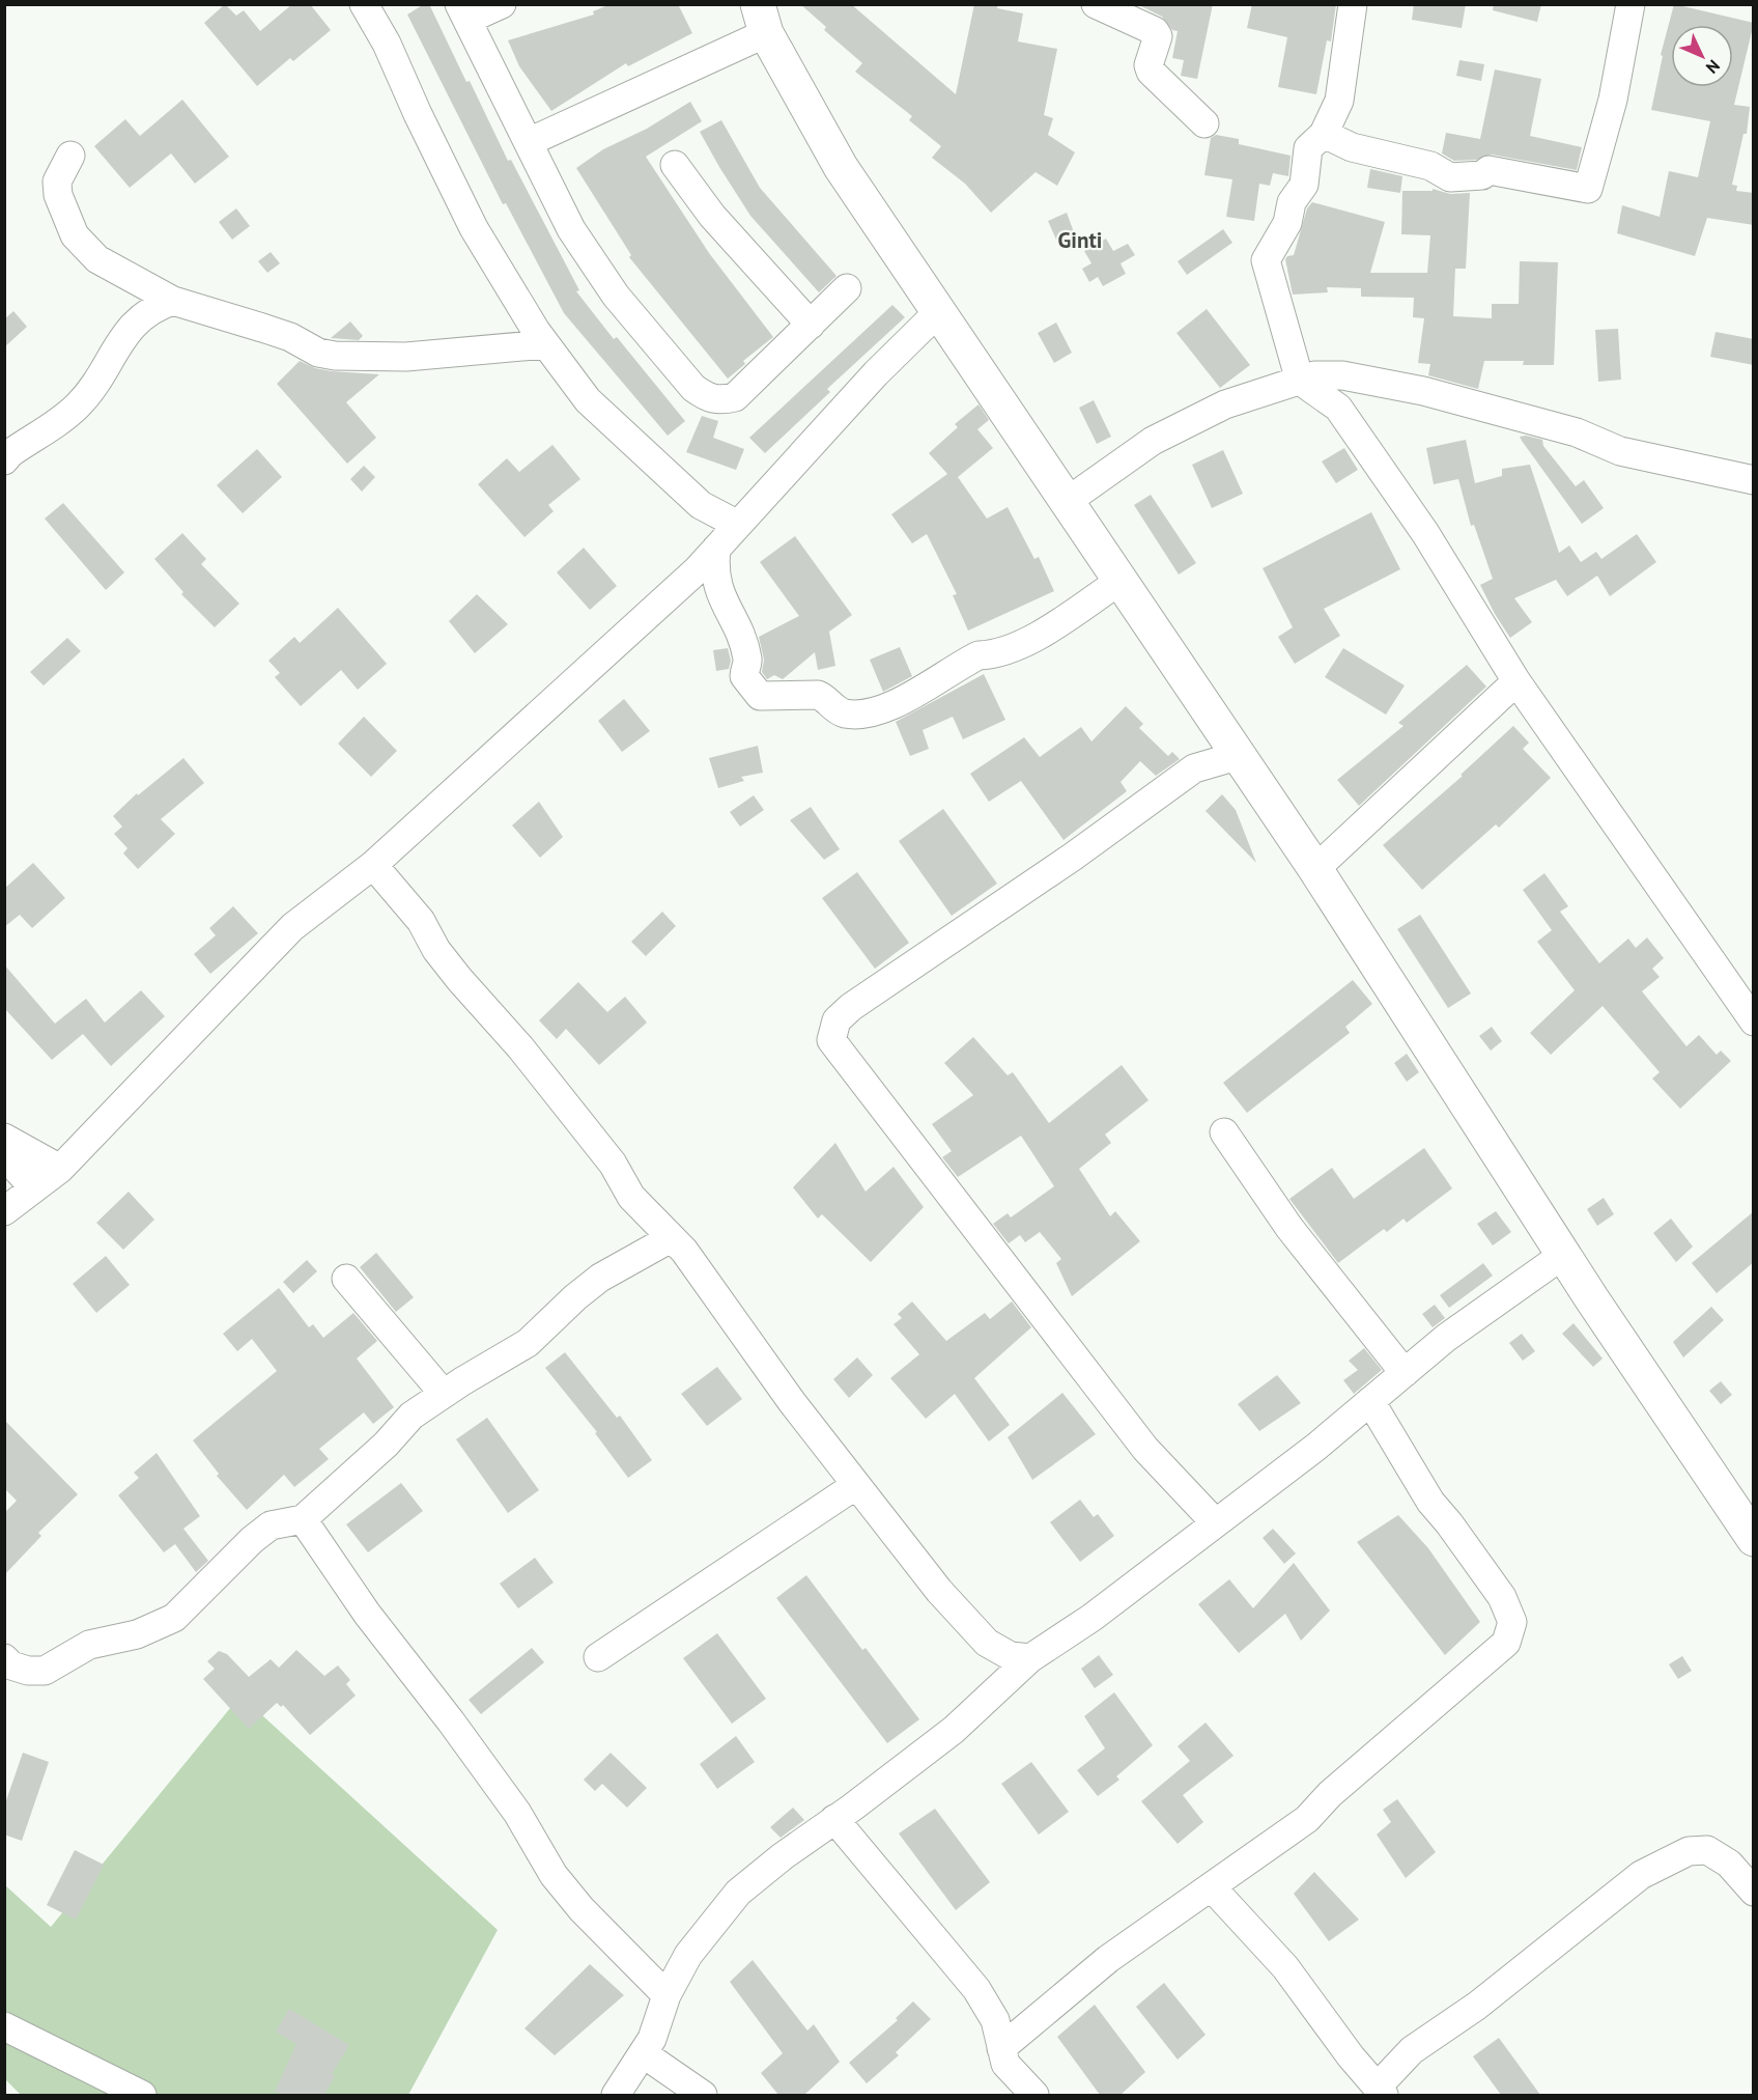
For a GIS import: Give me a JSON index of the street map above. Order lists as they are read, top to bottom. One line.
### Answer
{"districts":["Ginti"],"north":"bottom right"}
